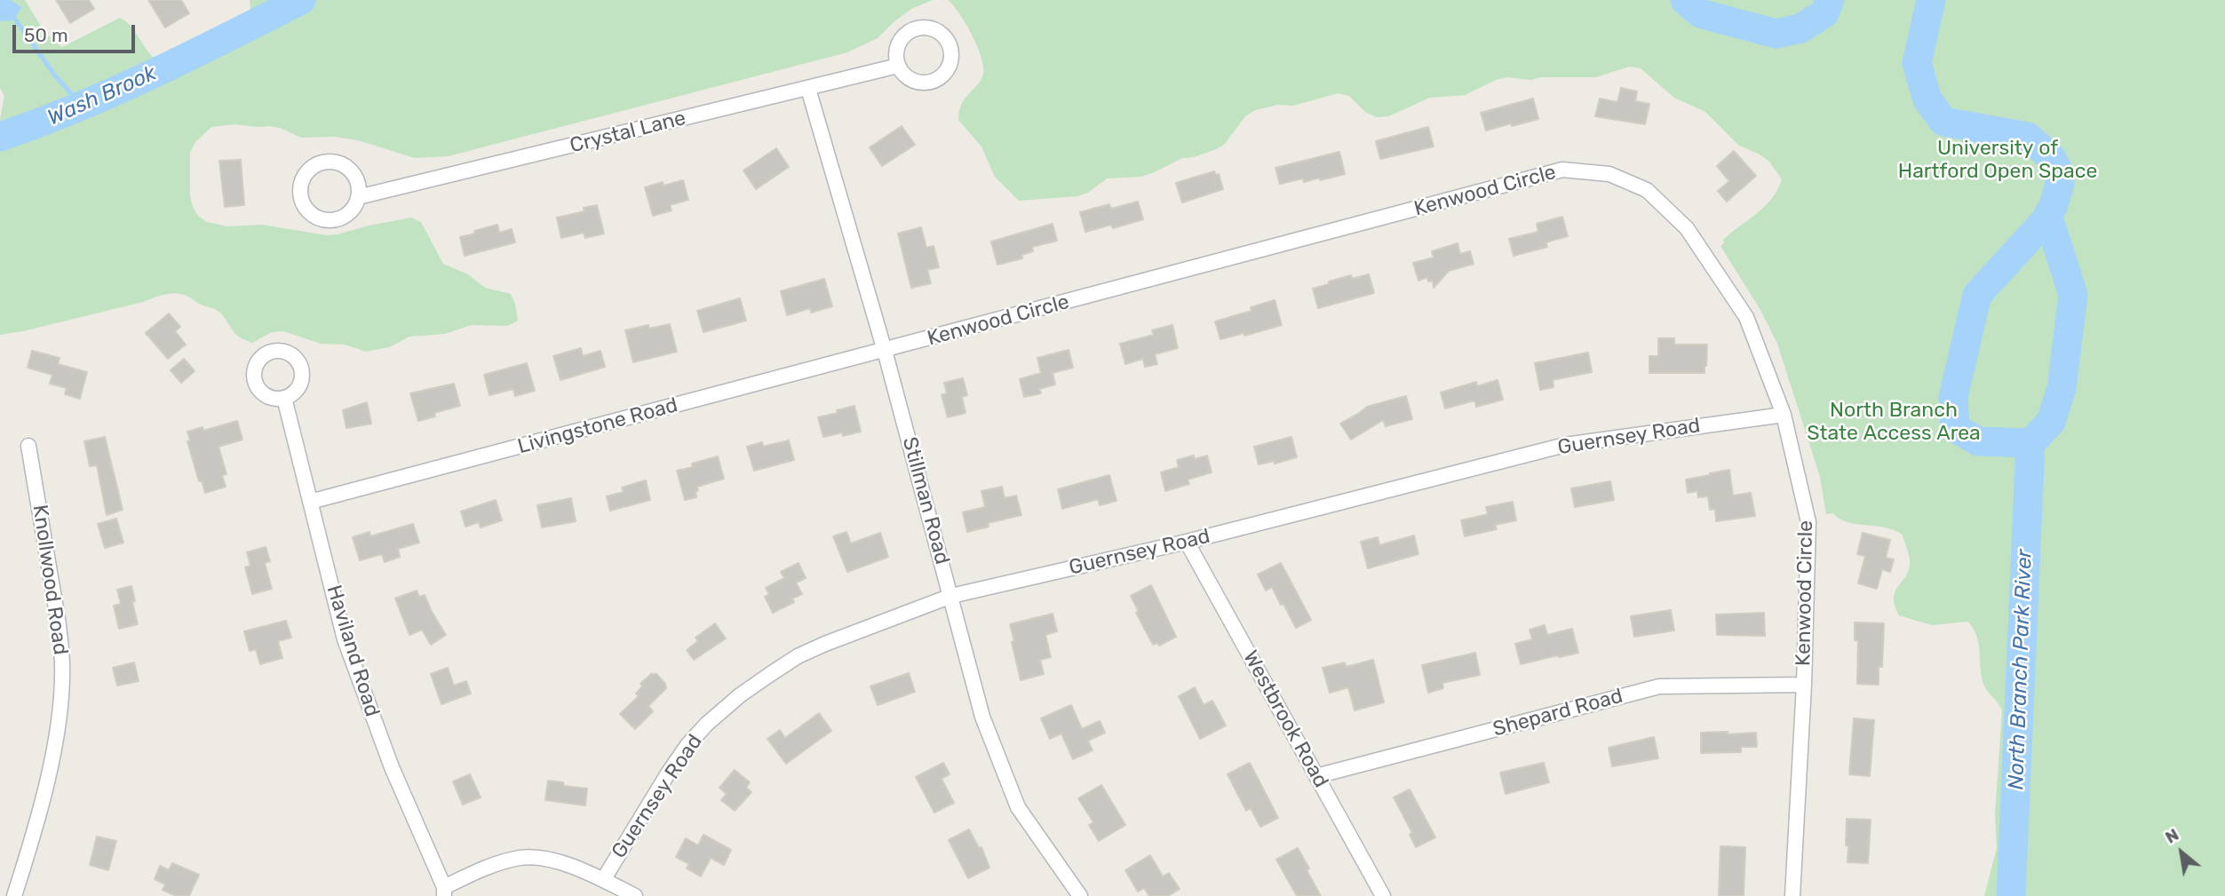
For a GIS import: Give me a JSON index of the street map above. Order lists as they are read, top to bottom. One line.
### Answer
{"streets":{"street":["Crystal Lane","Kenwood Circle","Livingstone Road","Guernsey Road","Stillman Road","Knollwood Road","Haviland Road","Shepard Road","Westbrook Road"]},"crossings":[["Crystal Lane","Stillman Road"],["Kenwood Circle","Livingstone Road"],["Kenwood Circle","Guernsey Road"],["Kenwood Circle","Stillman Road"],["Kenwood Circle","Shepard Road"],["Livingstone Road","Stillman Road"],["Livingstone Road","Haviland Road"],["Guernsey Road","Stillman Road"],["Guernsey Road","Westbrook Road"],["Shepard Road","Westbrook Road"]],"water":["Wash Brook","North Branch Park River"],"parks":["University of Hartford Open Space","North Branch State Access Area"],"scale_bar":"50 m","north":"top left"}
